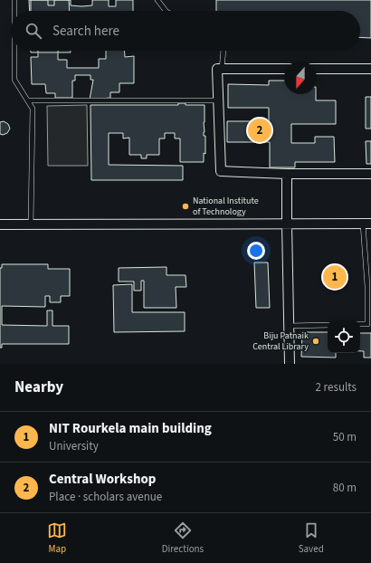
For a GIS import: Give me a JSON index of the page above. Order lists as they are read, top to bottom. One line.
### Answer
{"places":["National Institute of Technology","Biju Patnaik Central Library"],"north":"bottom","page":{"search":"Search here","pins":["2","1"],"heading":["Nearby","2 results"],"list":[{"mark":"1","name":"NIT Rourkela main building","note":"University","value":"50 m"},{"mark":"2","name":"Central Workshop","note":"Place · scholars avenue","value":"80 m"}],"nav":["Map","Directions","Saved"]}}
